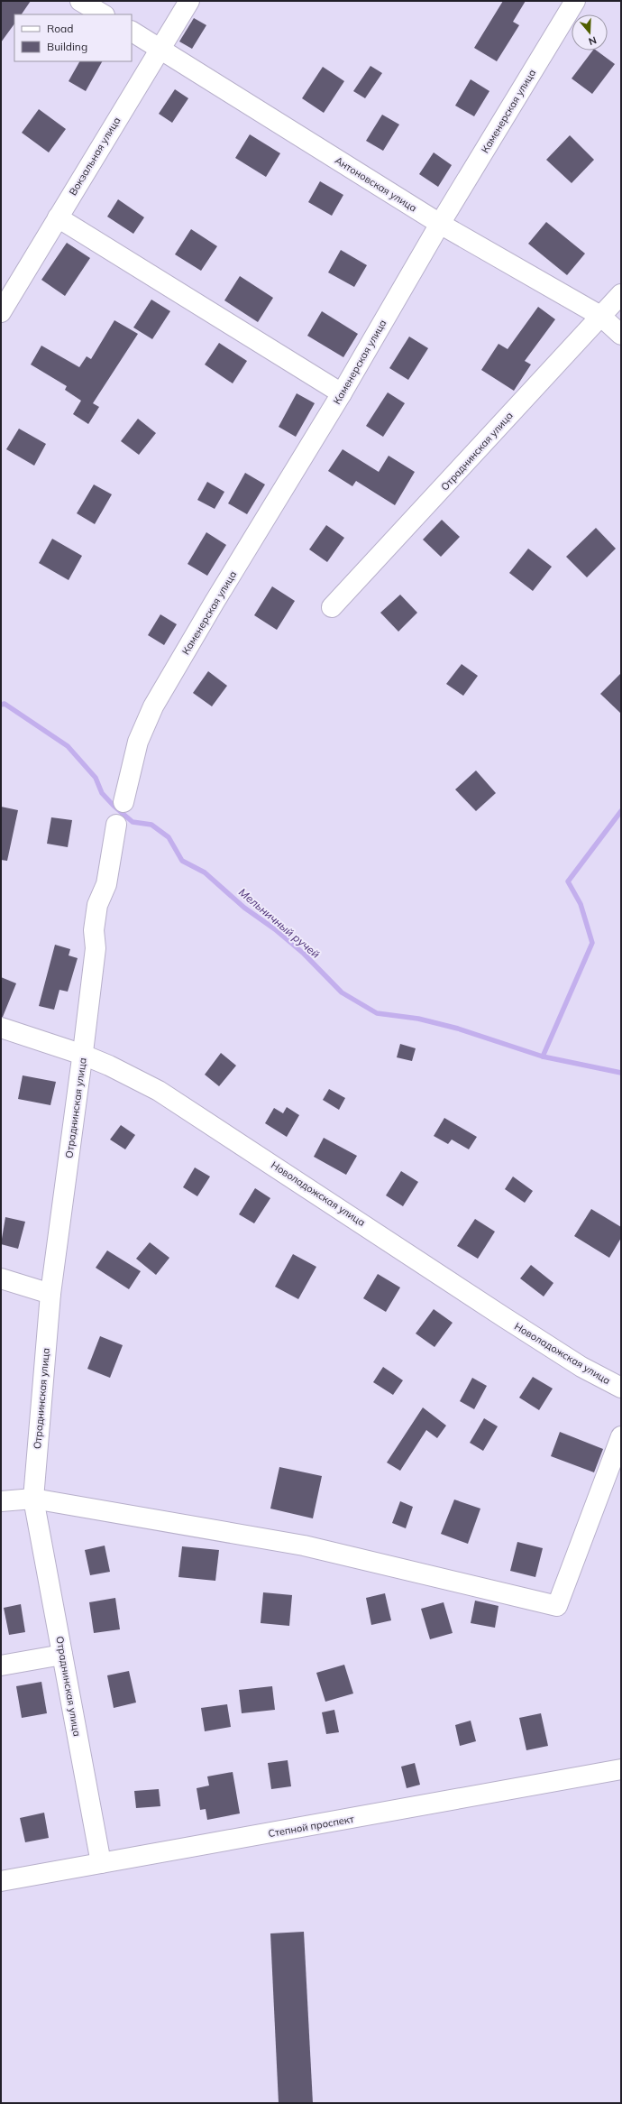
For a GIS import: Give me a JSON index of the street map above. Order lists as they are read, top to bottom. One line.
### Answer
{"streets":{"street":["Каменерская улица","Вокзальная улица","Антоновская улица","Отраднинская улица","Новоладожская улица","Степной проспект"]},"crossings":[["Каменерская улица","Антоновская улица"],["Вокзальная улица","Антоновская улица"],["Антоновская улица","Отраднинская улица"],["Отраднинская улица","Новоладожская улица"],["Отраднинская улица","Степной проспект"]],"water":["Мельничный ручей"],"legend":["Road","Building"],"north":"bottom"}
